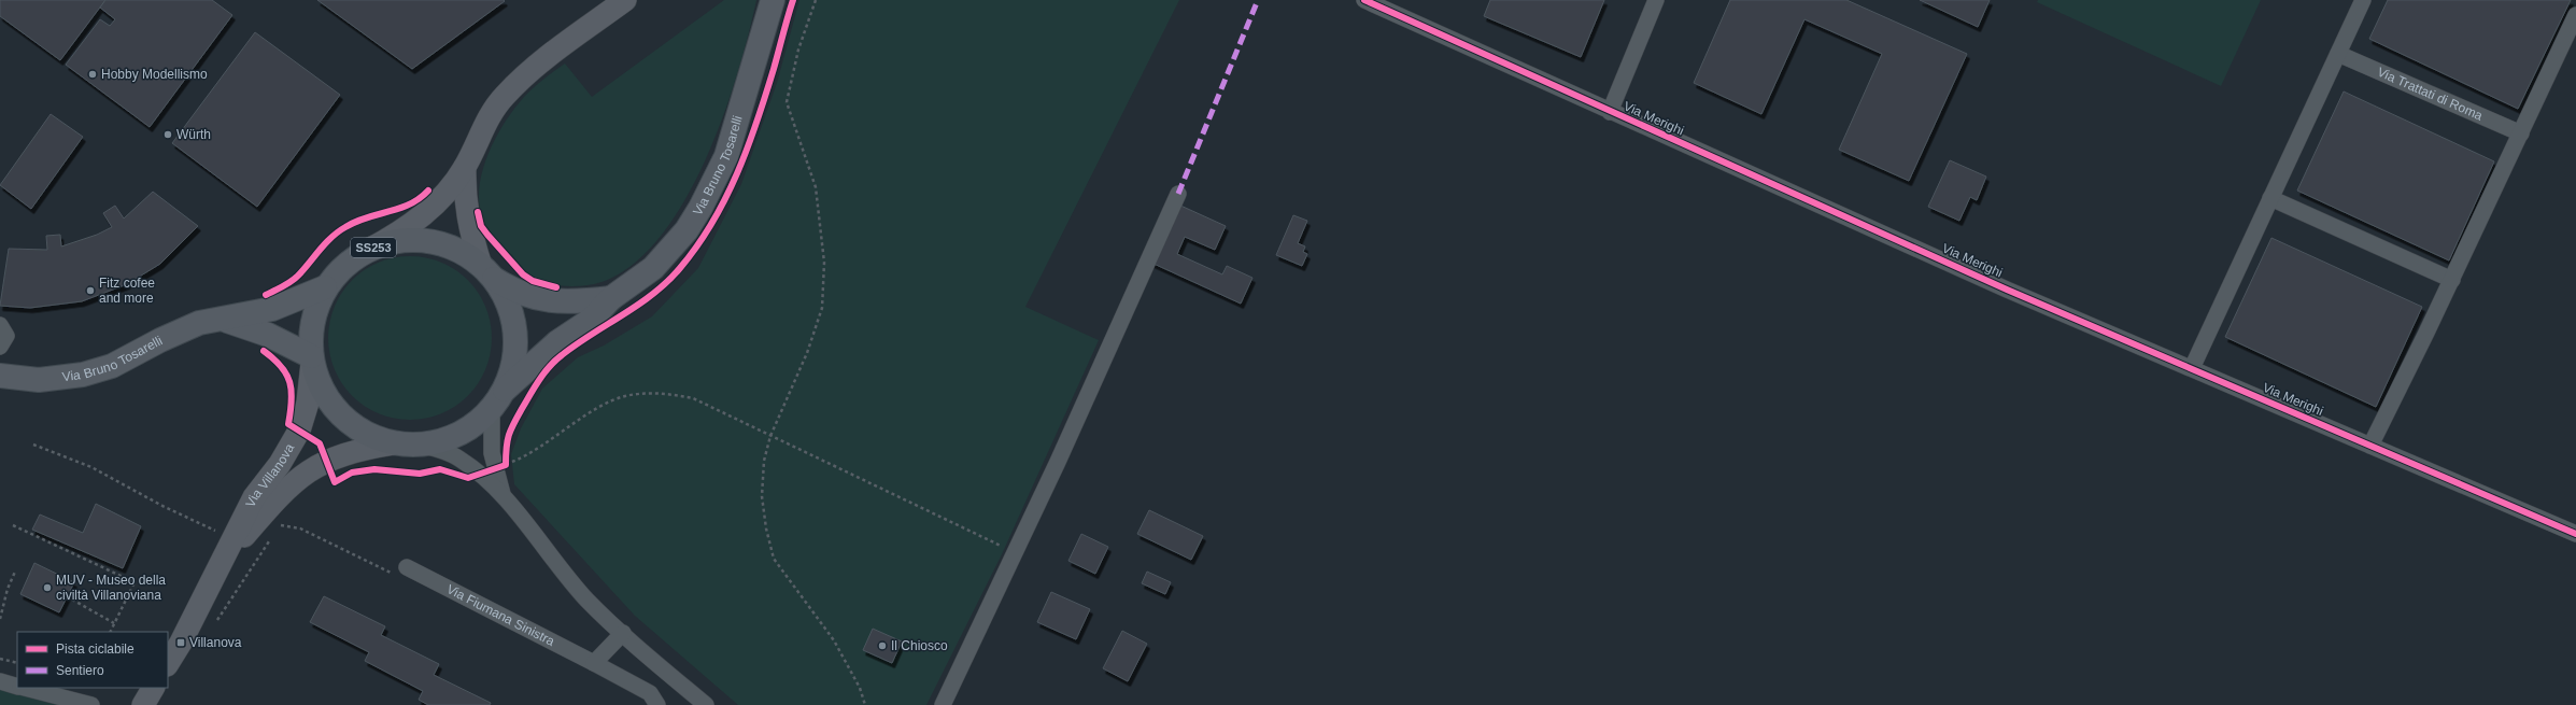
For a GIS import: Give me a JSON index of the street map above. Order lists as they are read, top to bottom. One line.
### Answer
{"streets":{"main road":["Via Bruno Tosarelli","SS253","Via Villanova"],"street":["Via Trattati di Roma","Via Merighi","Via Fiumana Sinistra"]},"crossings":[["Via Bruno Tosarelli","SS253"],["SS253","Via Villanova"]],"places":{"other":["Hobby Modellismo","Würth","Fitz cofee and more","MUV - Museo della civiltà Villanoviana","Il Chiosco"],"transit":["Villanova"]},"legend":["Pista ciclabile","Sentiero"]}
